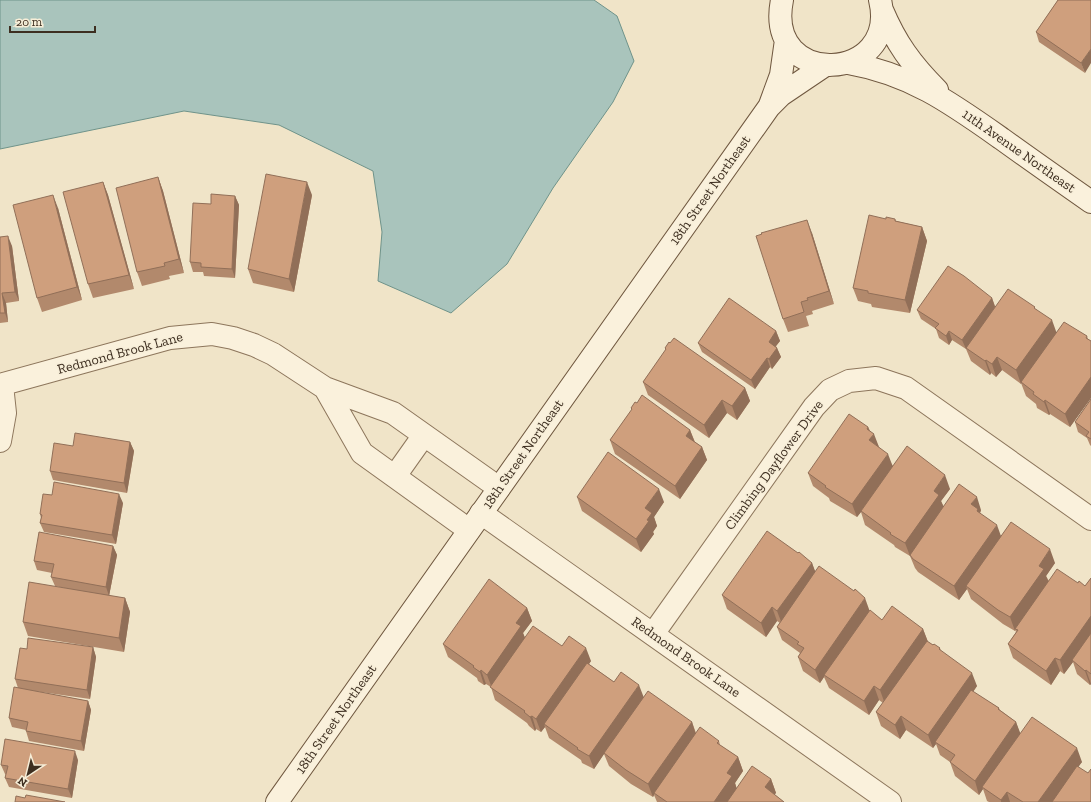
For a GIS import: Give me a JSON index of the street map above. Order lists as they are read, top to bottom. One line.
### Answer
{"streets":{"street":["11th Avenue Northeast","18th Street Northeast","Redmond Brook Lane","Climbing Dayflower Drive"]},"crossings":[["18th Street Northeast","Redmond Brook Lane"],["Redmond Brook Lane","Climbing Dayflower Drive"]],"scale_bar":"20 m","north":"bottom left"}
